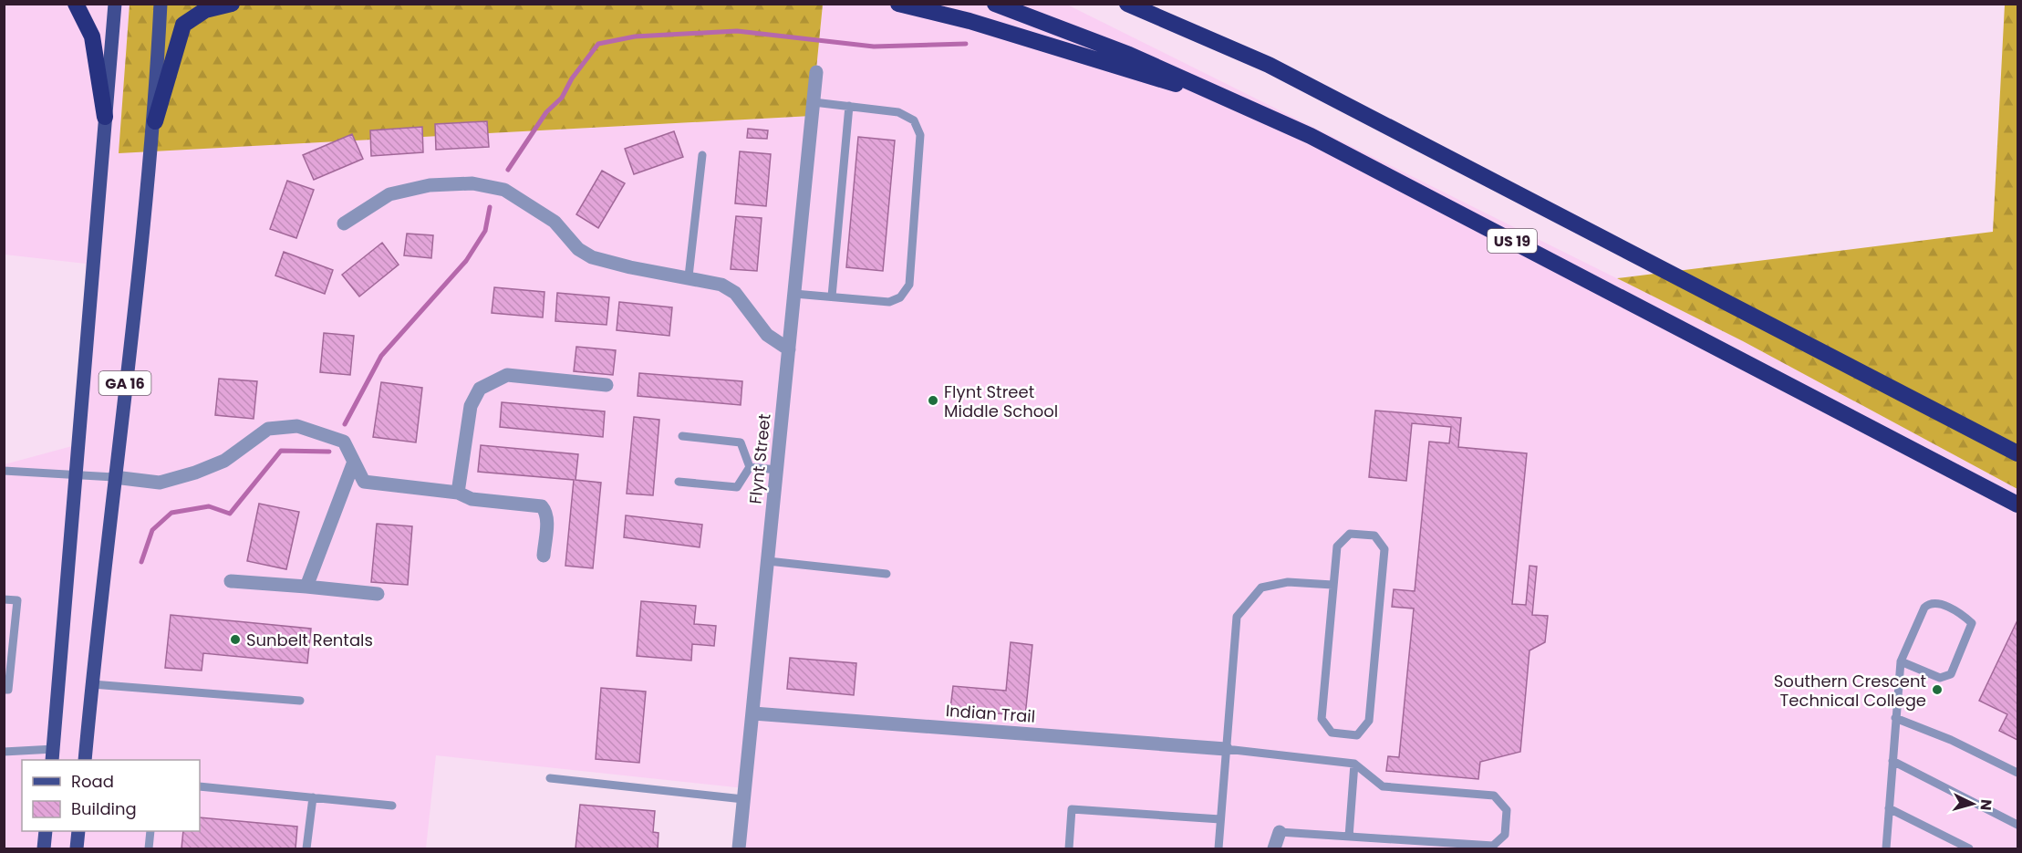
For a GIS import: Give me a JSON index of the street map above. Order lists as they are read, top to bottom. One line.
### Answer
{"streets":{"highway":["US 19"],"main road":["GA 16"],"street":["Flynt Street","Indian Trail"]},"crossings":[["Flynt Street","Indian Trail"]],"places":["Flynt Street Middle School","Sunbelt Rentals","Southern Crescent Technical College"],"legend":["Road","Building"],"north":"right"}
